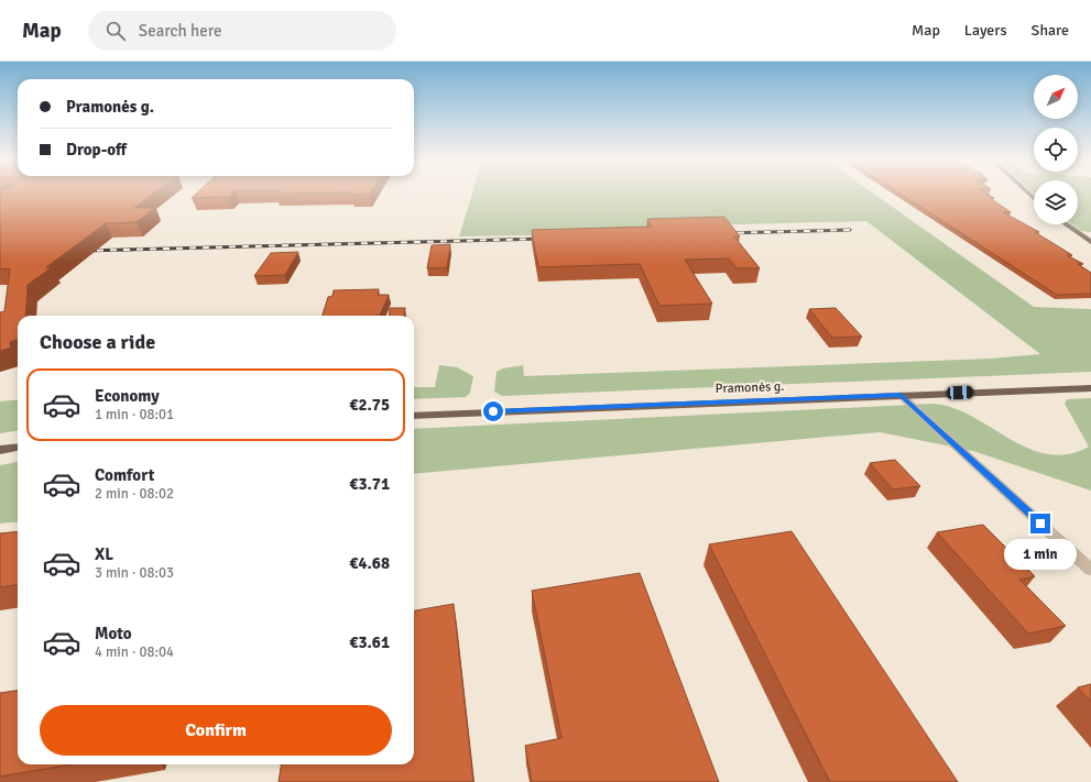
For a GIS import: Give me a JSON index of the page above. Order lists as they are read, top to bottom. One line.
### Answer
{"streets":{"main road":["Pramonės g."]},"north":"top right","page":{"header":"Map","search":"Search here","nav":["Map","Layers","Share"],"banner":["Pramonės g.","Drop-off"],"heading":"Choose a ride","list":[{"name":"Economy","note":"1 min · 08:01","value":"€2.75"},{"name":"Comfort","note":"2 min · 08:02","value":"€3.71"},{"name":"XL","note":"3 min · 08:03","value":"€4.68"},{"name":"Moto","note":"4 min · 08:04","value":"€3.61"}],"bubble":"1 min","buttons":"Confirm"}}
